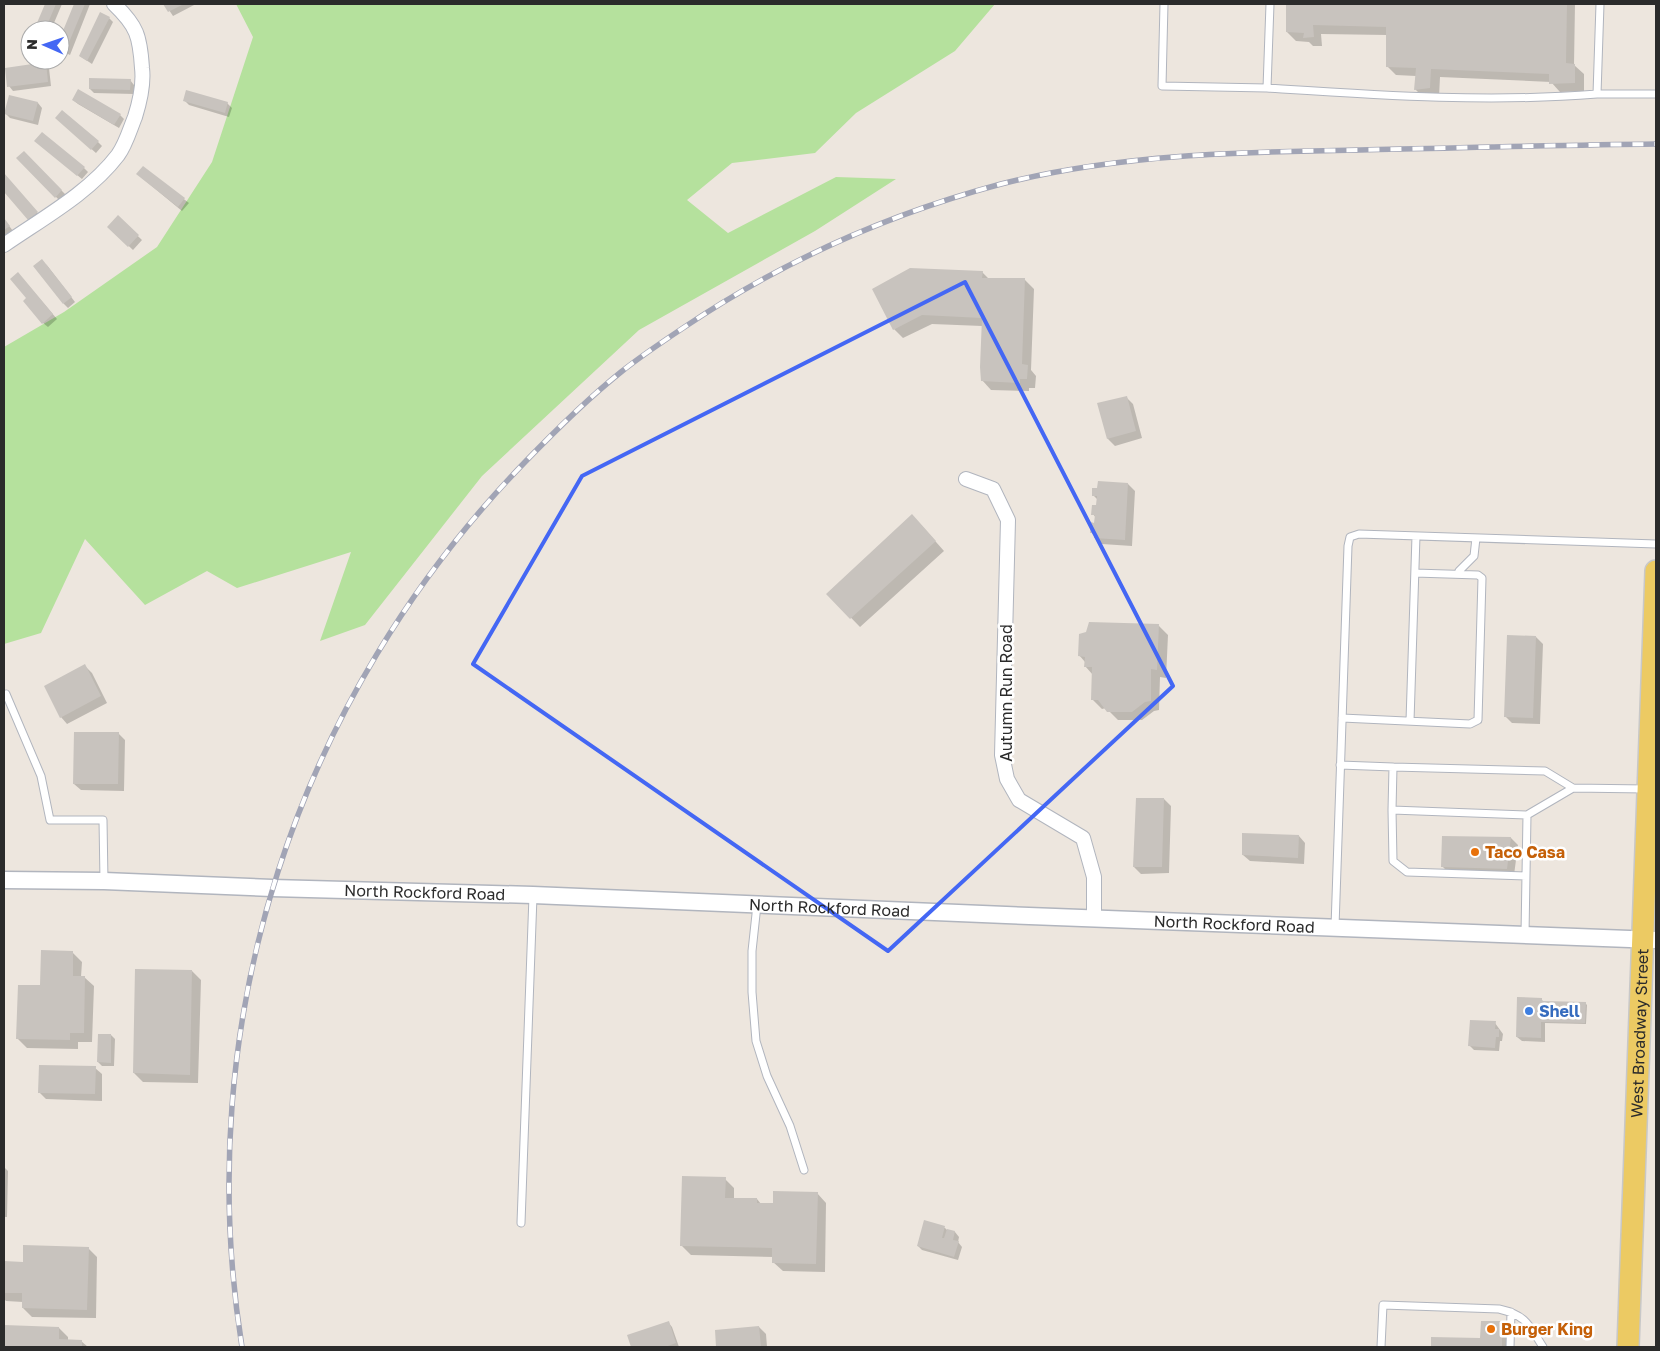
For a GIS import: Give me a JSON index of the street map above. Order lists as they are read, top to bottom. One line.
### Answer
{"streets":{"main road":["West Broadway Street"],"street":["Autumn Run Road","North Rockford Road"]},"crossings":[["Autumn Run Road","North Rockford Road"],["North Rockford Road","West Broadway Street"]],"places":["Taco Casa","Shell","Burger King"],"north":"left"}
